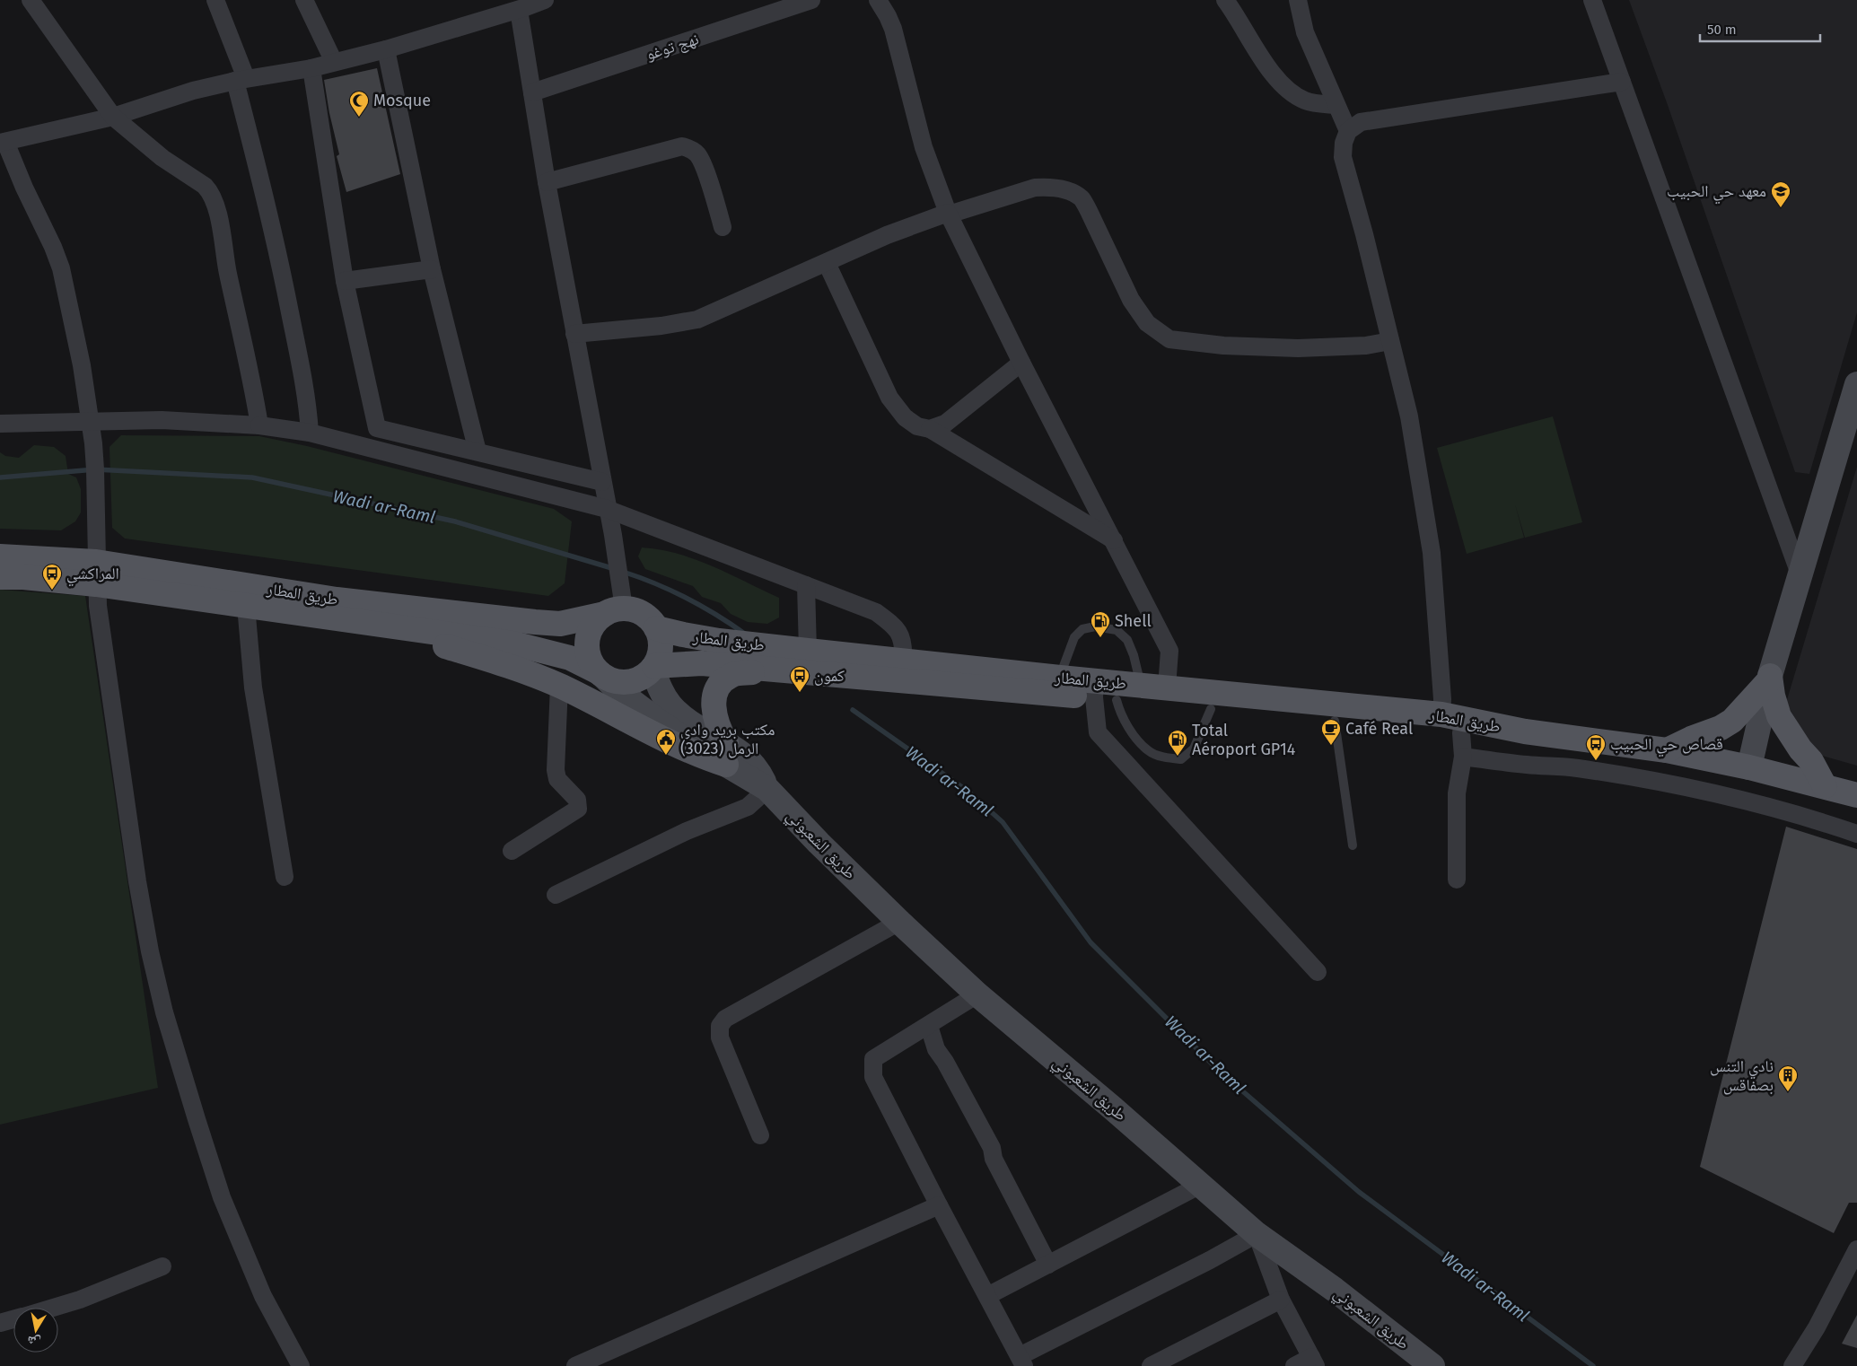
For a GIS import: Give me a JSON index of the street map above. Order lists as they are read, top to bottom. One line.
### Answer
{"streets":{"main road":["طريق المطار"],"street":["نهج توغو","طريق الشعبوني"]},"crossings":[["طريق المطار","طريق الشعبوني"]],"water":["Wadi ar-Raml"],"places":{"mosque":["Mosque"],"school or university":["معهد حي الحبيب"],"bus stop":["المراكشي","كمون","قصاص حي الحبيب"],"fuel station":["Shell","Total Aéroport GP14"],"cafe":["Café Real"],"public building":["مكتب بريد وادي الرمل (3023)"],"building":["نادي التنس بصفاقس"]},"scale_bar":"50 m","north":"bottom"}
